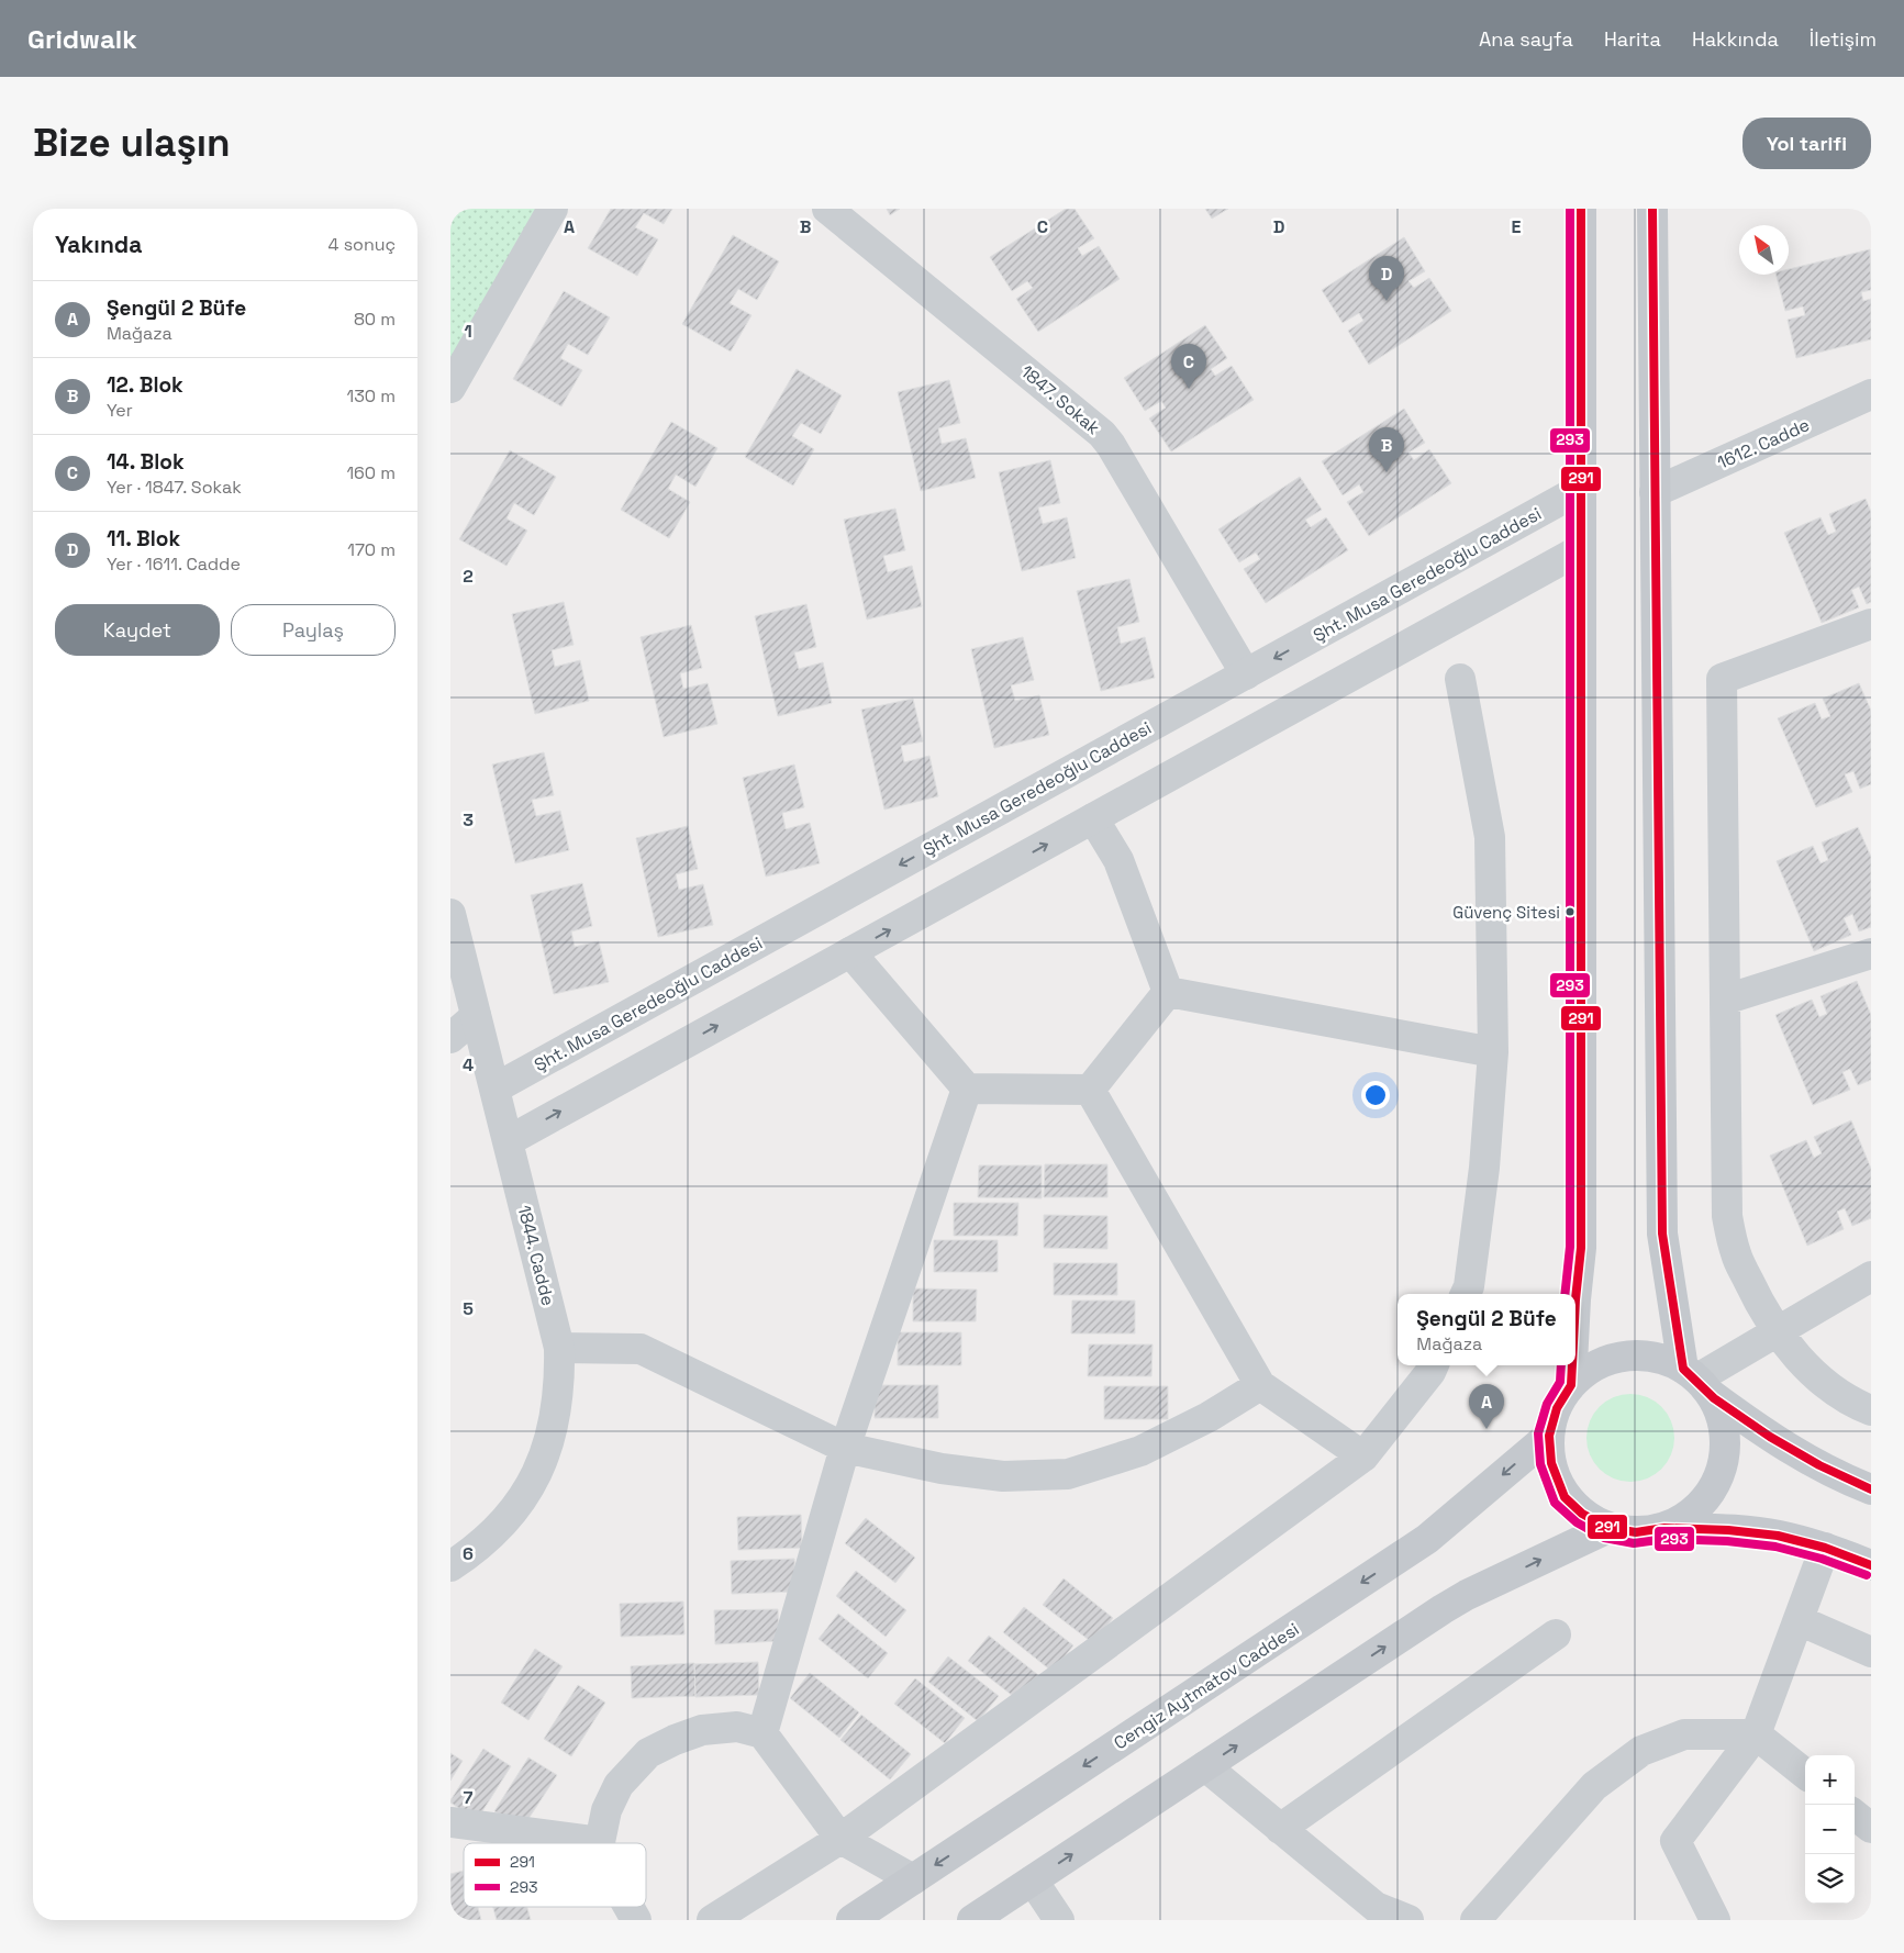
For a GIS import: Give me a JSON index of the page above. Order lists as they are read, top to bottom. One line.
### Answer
{"streets":{"main road":["Cengiz Aytmatov Caddesi"],"street":["1847. Sokak","1612. Cadde","Şht. Musa Geredeoğlu Caddesi","1844. Cadde"]},"crossings":[["1847. Sokak","Şht. Musa Geredeoğlu Caddesi"],["Şht. Musa Geredeoğlu Caddesi","1844. Cadde"]],"places":["Güvenç Sitesi"],"lines":["transit line 291","transit line 293"],"legend":["291","293"],"north":"top left","page":{"header":"Gridwalk","nav":["Ana sayfa","Harita","Hakkında","İletişim"],"buttons":["Yol tarifi",["Kaydet","Paylaş"]],"title":"Bize ulaşın","heading":["Yakında","4 sonuç"],"pins":["D","C","B","A"],"list":[{"mark":"A","name":"Şengül 2 Büfe","note":"Mağaza","value":"80 m"},{"mark":"B","name":"12. Blok","note":"Yer","value":"130 m"},{"mark":"C","name":"14. Blok","note":"Yer · 1847. Sokak","value":"160 m"},{"mark":"D","name":"11. Blok","note":"Yer · 1611. Cadde","value":"170 m"}],"popup":["Şengül 2 Büfe","Mağaza"],"map_buttons":["+","−"]},"grid":{"columns":["A","B","C","D","E"],"rows":["1","2","3","4","5","6","7"]}}
